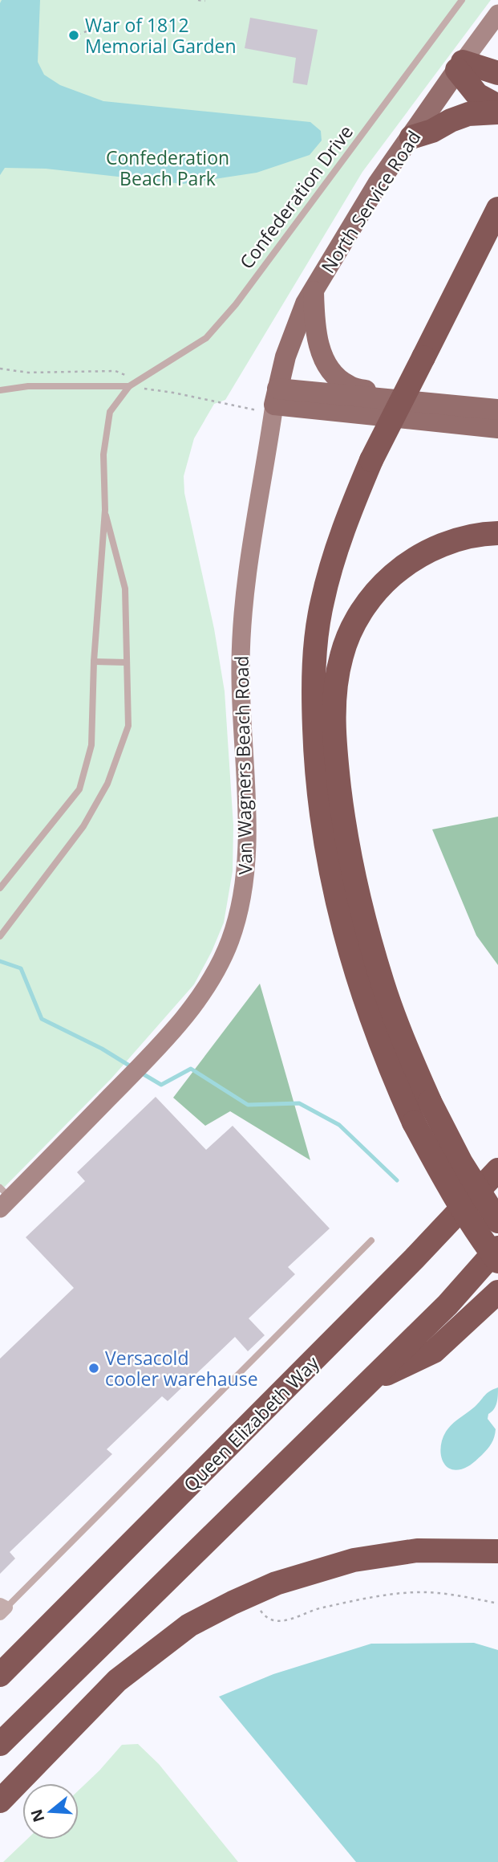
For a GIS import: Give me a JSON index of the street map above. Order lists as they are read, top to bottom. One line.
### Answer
{"streets":{"highway":["Queen Elizabeth Way"],"main road":["North Service Road"],"street":["Van Wagners Beach Road"],"lane":["Confederation Drive"]},"crossings":[["North Service Road","Van Wagners Beach Road"]],"parks":["Confederation Beach Park"],"places":["War of 1812 Memorial Garden","Versacold cooler warehause"],"north":"left"}
